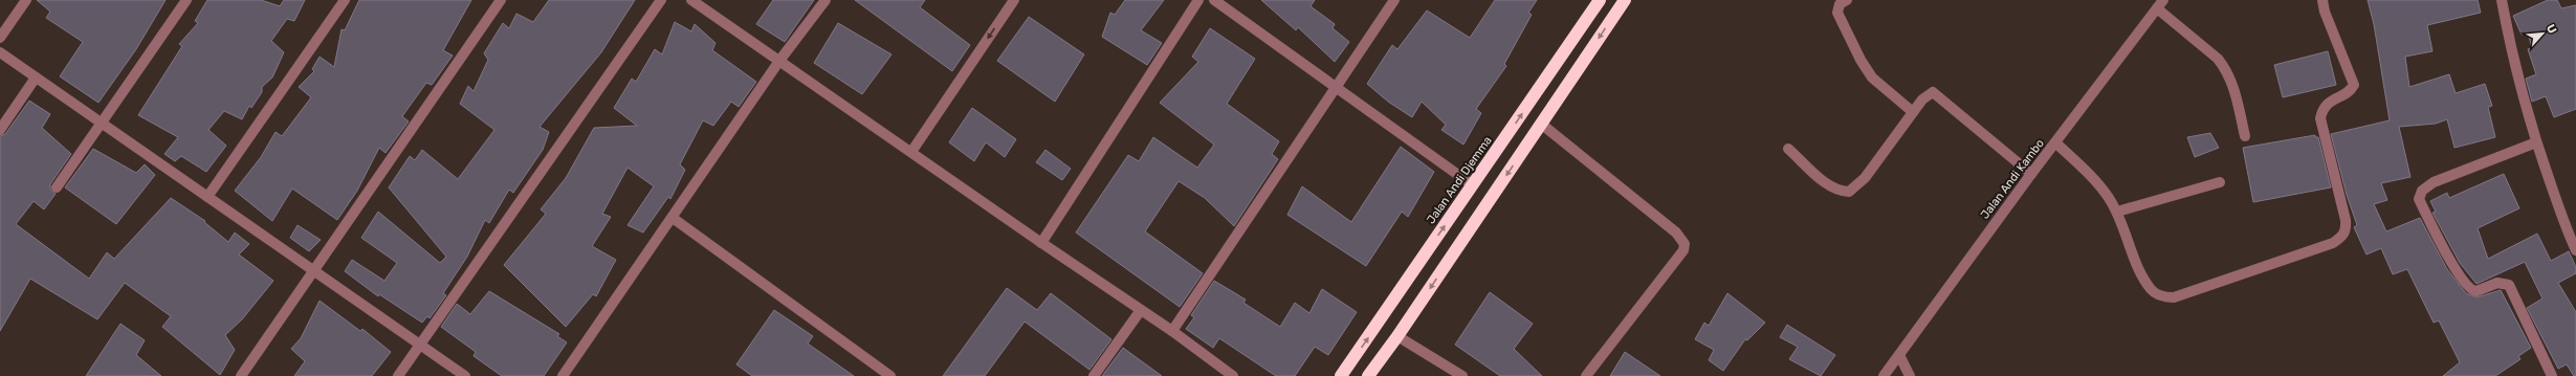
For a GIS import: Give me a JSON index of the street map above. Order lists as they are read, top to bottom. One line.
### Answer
{"streets":{"highway":["Jalan Andi Djemma"],"street":["Jalan Andi Kambo"]},"north":"top right"}
